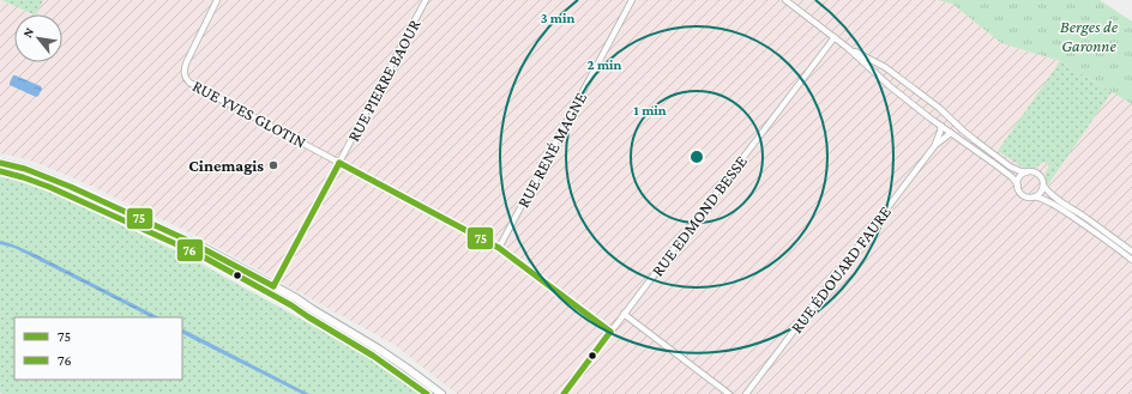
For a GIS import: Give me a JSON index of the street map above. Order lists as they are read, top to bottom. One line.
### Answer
{"streets":{"street":["RUE PIERRE BAOUR","RUE YVES GLOTIN","RUE RENÉ MAGNE","RUE EDMOND BESSE","RUE ÉDOUARD FAURE"]},"crossings":[["RUE PIERRE BAOUR","RUE YVES GLOTIN"]],"parks":["Berges de Garonne"],"places":["Cinemagis"],"lines":["transit line 75","transit line 76"],"legend":["75","76"],"north":"top left","rings":["3 min","2 min","1 min"]}
